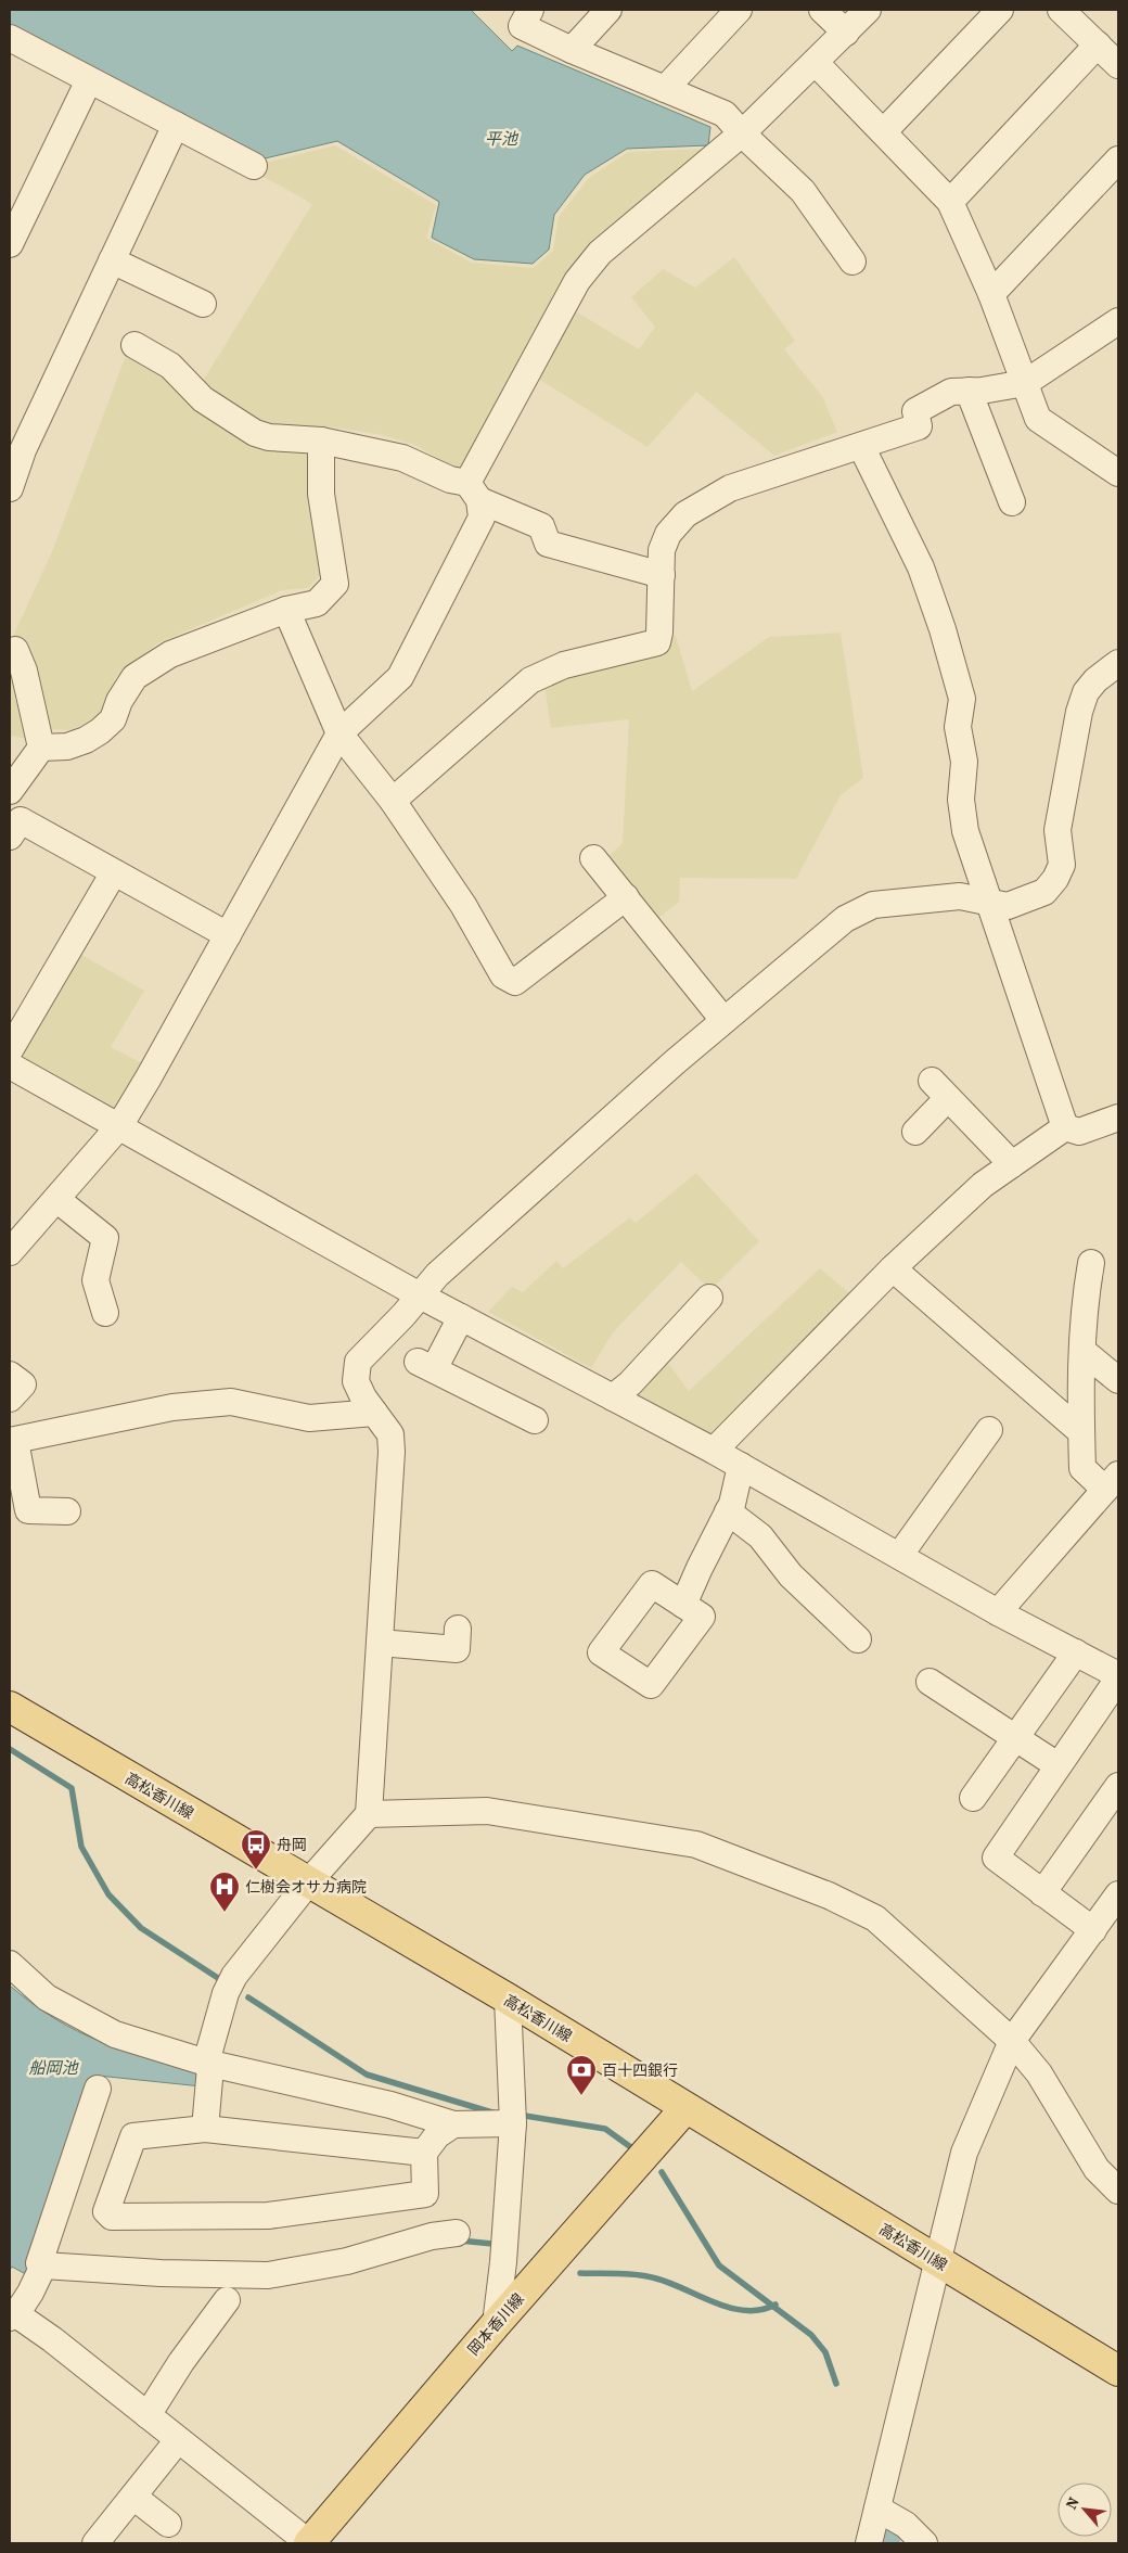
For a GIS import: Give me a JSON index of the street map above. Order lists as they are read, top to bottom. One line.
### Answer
{"streets":{"main road":["高松香川線","岡本香川線"]},"crossings":[["高松香川線","岡本香川線"]],"water":["平池","船岡池"],"places":{"bus stop":["舟岡"],"hospital":["仁樹会オサカ病院"],"bank":["百十四銀行"]},"north":"top left"}
